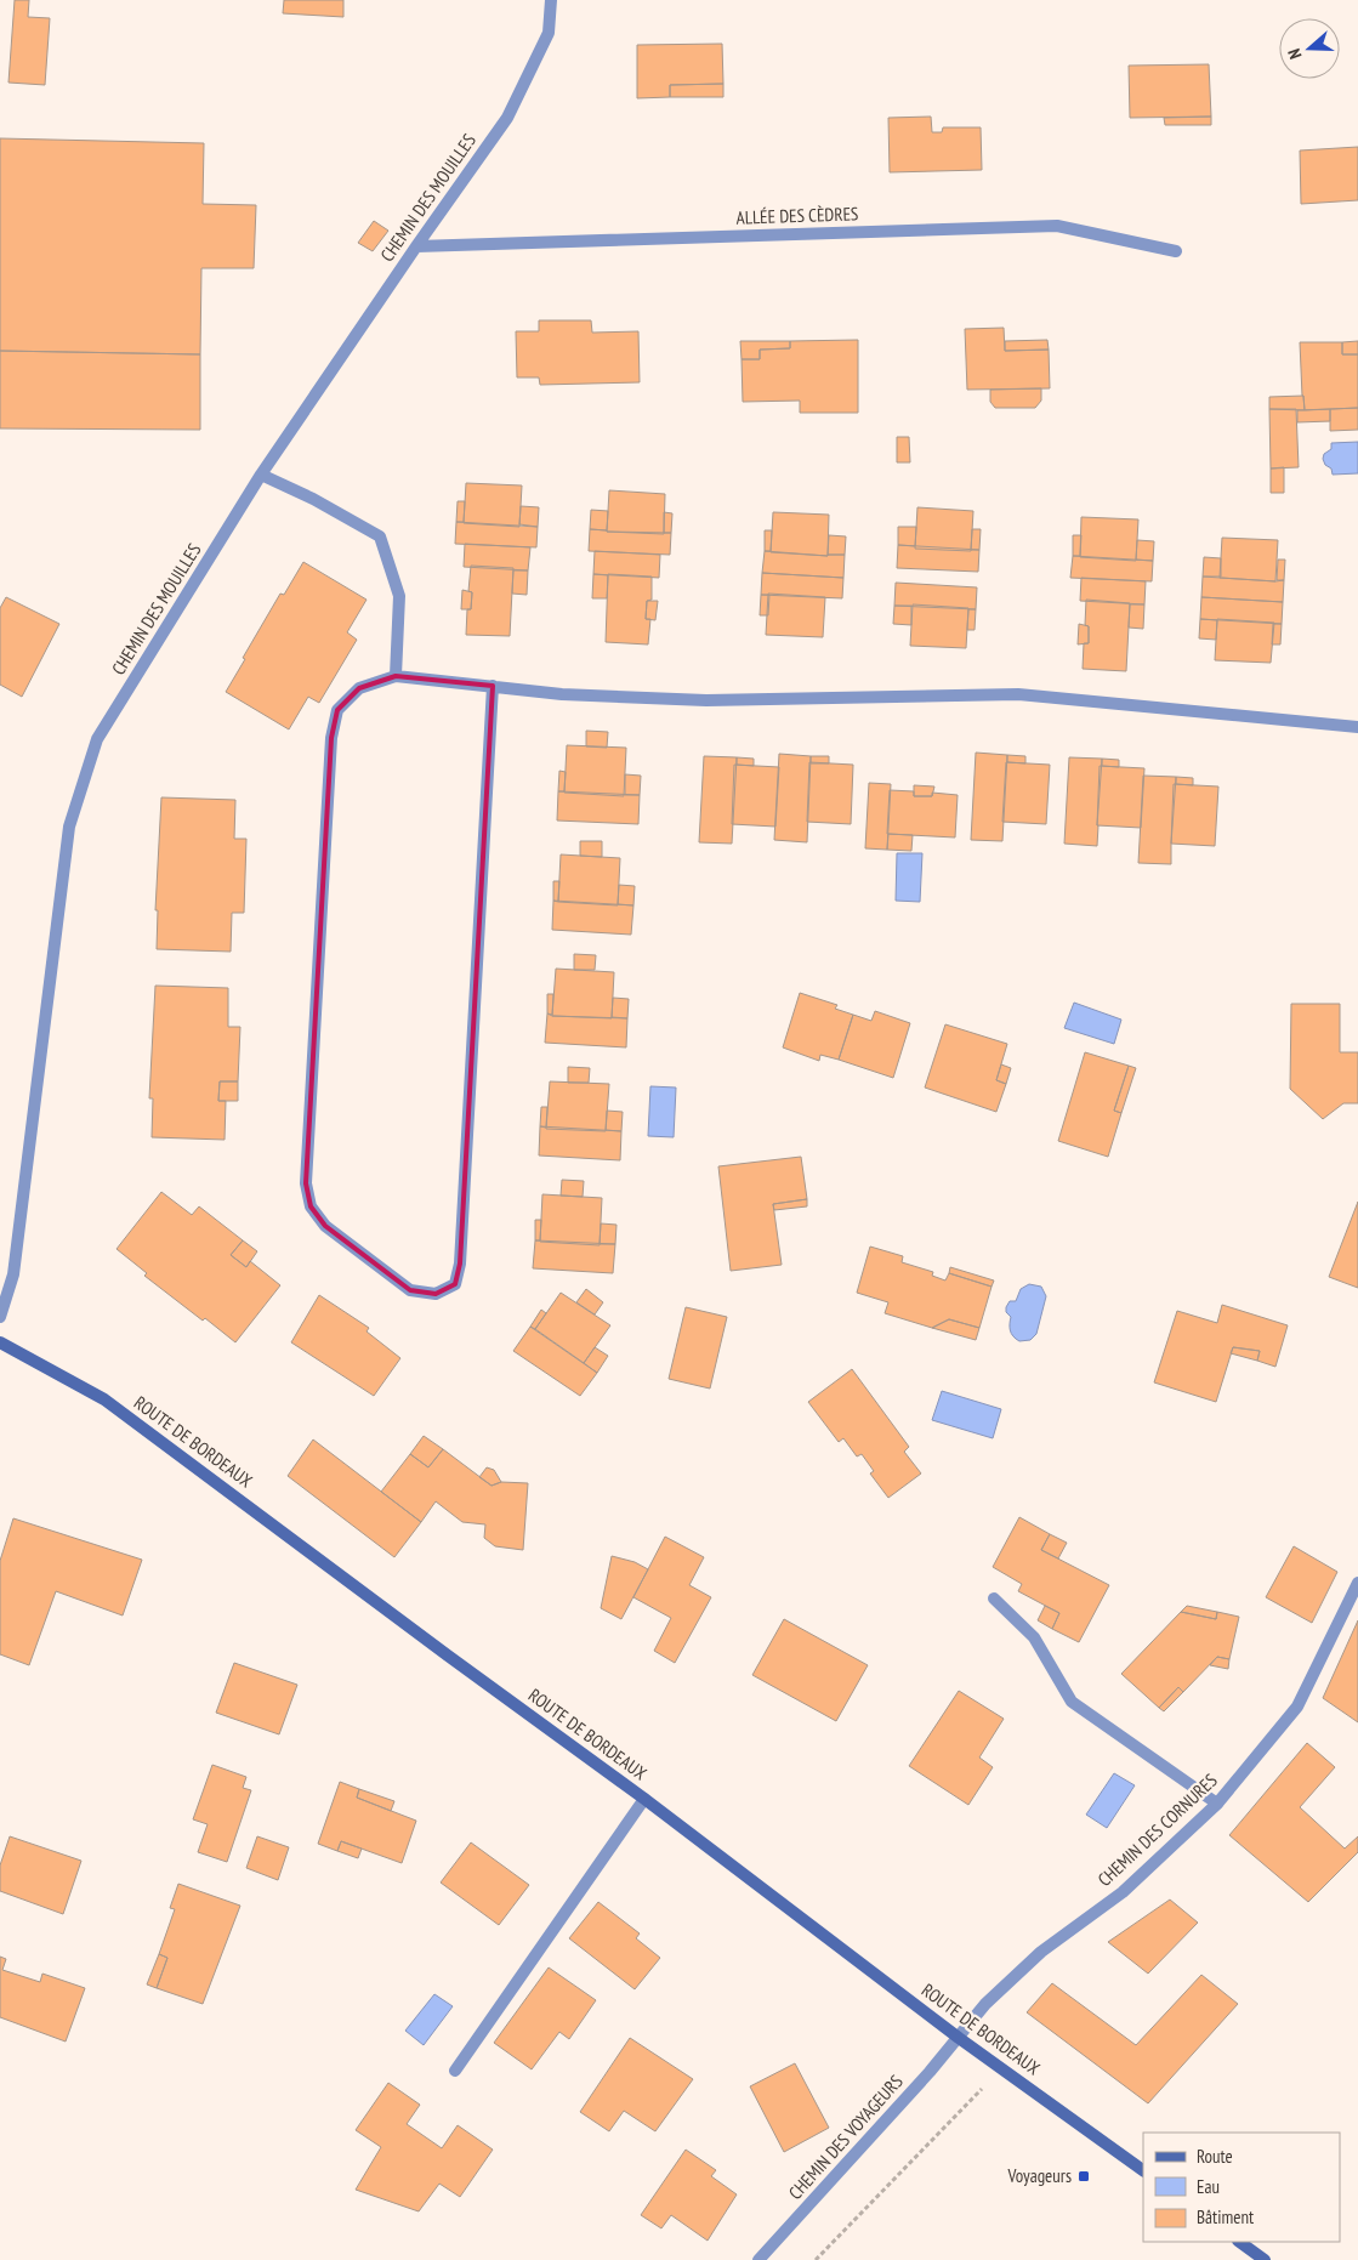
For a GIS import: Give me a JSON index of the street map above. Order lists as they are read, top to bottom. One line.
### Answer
{"streets":{"main road":["ROUTE DE BORDEAUX"],"street":["CHEMIN DES MOUILLES","ALLÉE DES CÈDRES","CHEMIN DES CORNURES","CHEMIN DES VOYAGEURS"]},"crossings":[["CHEMIN DES MOUILLES","ALLÉE DES CÈDRES"],["ROUTE DE BORDEAUX","CHEMIN DES CORNURES"],["ROUTE DE BORDEAUX","CHEMIN DES VOYAGEURS"],["CHEMIN DES CORNURES","CHEMIN DES VOYAGEURS"]],"places":{"transit":["Voyageurs"]},"legend":["Route","Eau","Bâtiment"],"north":"left"}
